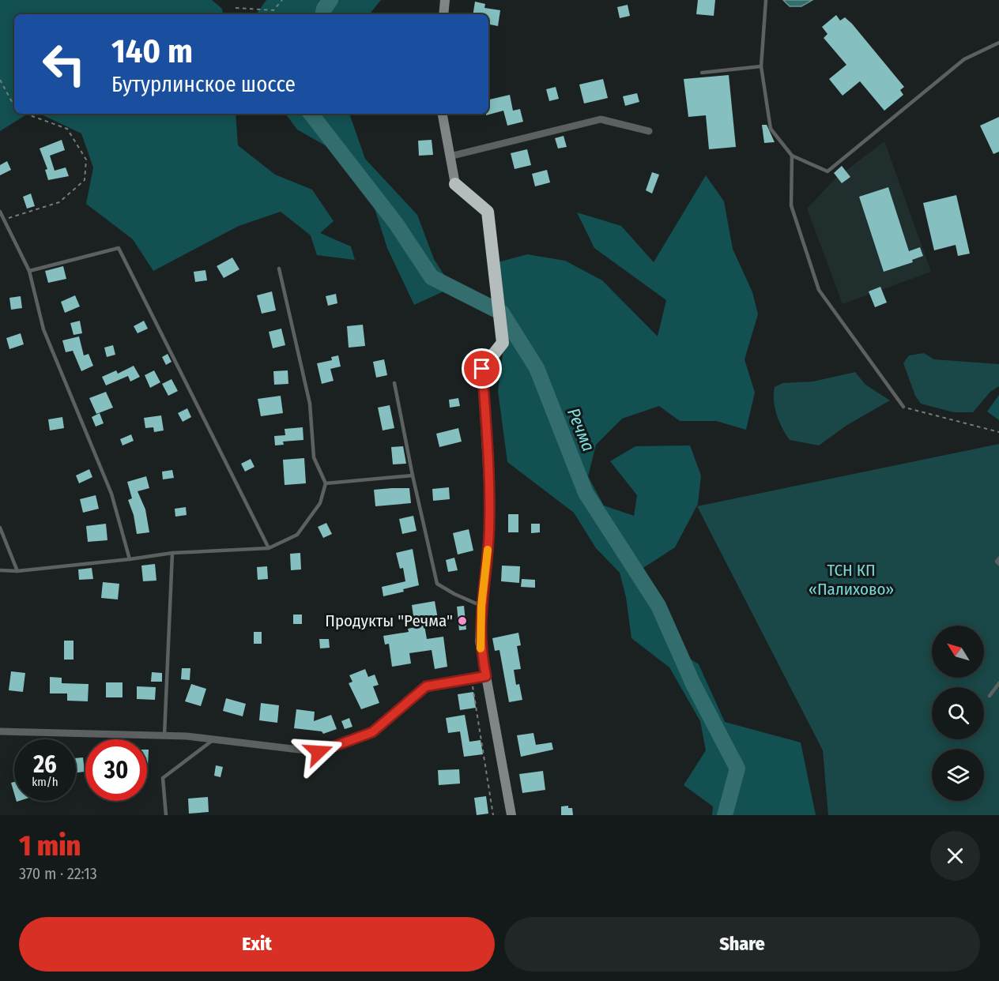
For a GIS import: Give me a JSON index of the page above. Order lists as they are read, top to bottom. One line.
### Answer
{"water":["Речма"],"parks":["ТСН КП «Палихово»"],"places":["Продукты \"Речма\""],"north":"top left","page":{"turn":["140 m","Бутурлинское шоссе"],"speed":"26 km/h","limit":"30","heading":["1 min","370 m · 22:13"],"buttons":["Exit","Share"]}}
